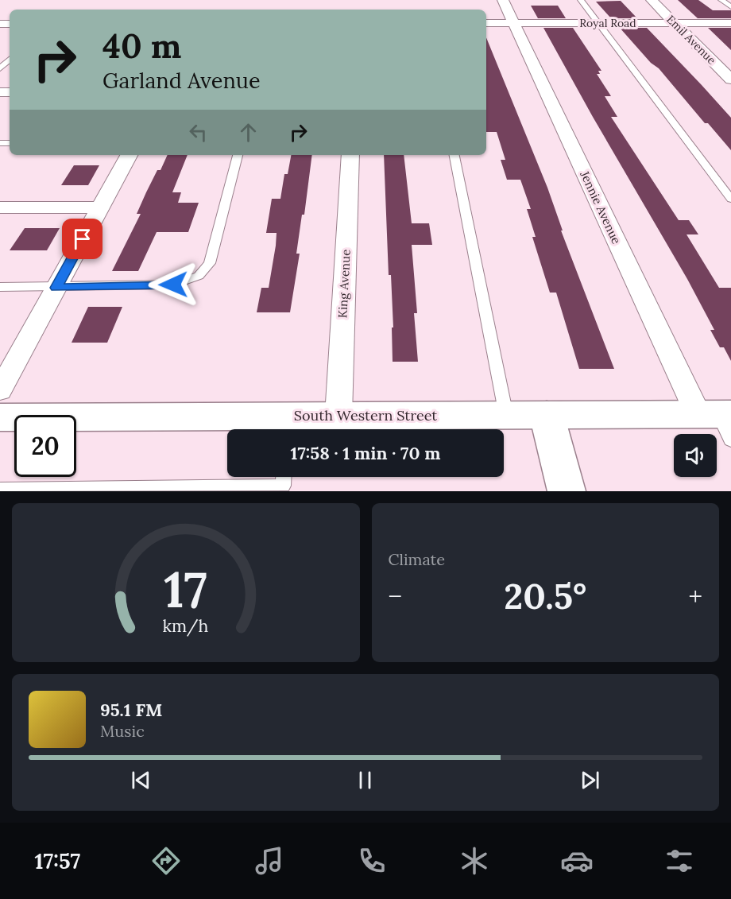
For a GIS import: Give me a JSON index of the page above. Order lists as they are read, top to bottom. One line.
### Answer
{"streets":{"main road":["South Western Street"],"street":["Royal Road","Emil Avenue","Jennie Avenue","King Avenue"]},"crossings":[["Royal Road","Emil Avenue"],["Royal Road","Jennie Avenue"],["Jennie Avenue","South Western Street"],["King Avenue","South Western Street"]],"page":{"turn":["40 m","Garland Avenue"],"limit":"20","trip":"17:58 · 1 min · 70 m","tile":"Climate","heat":["−","20.5°","+"],"song":["95.1 FM","Music"],"tabs":"17:57","gauge":["17","km/h"]}}
